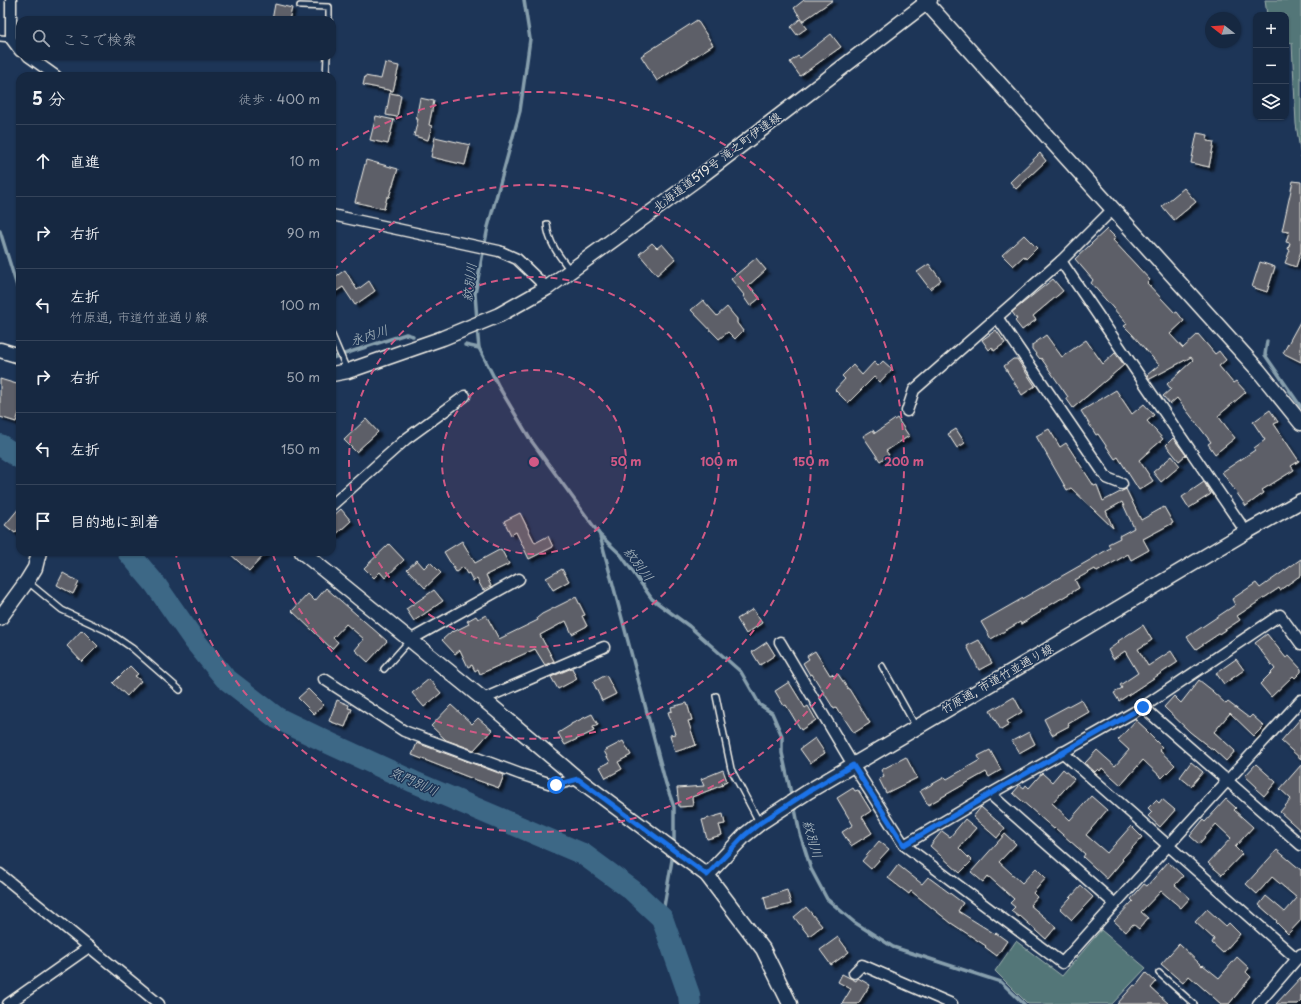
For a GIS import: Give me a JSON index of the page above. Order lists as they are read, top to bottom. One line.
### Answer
{"streets":{"street":["北海道道519号 滝之町伊達線","竹原通, 市道竹並通り線"]},"water":["紋別川","永内川","気門別川"],"north":"left","page":{"map_buttons":["+","−"],"search":"ここで検索","heading":["5 分","徒歩 · 400 m"],"list":[["直進","10 m"],["右折","90 m"],["左折","竹原通, 市道竹並通り線","100 m"],["右折","50 m"],["左折","150 m"],"目的地に到着"]},"rings":["50 m","100 m","150 m","200 m"]}
